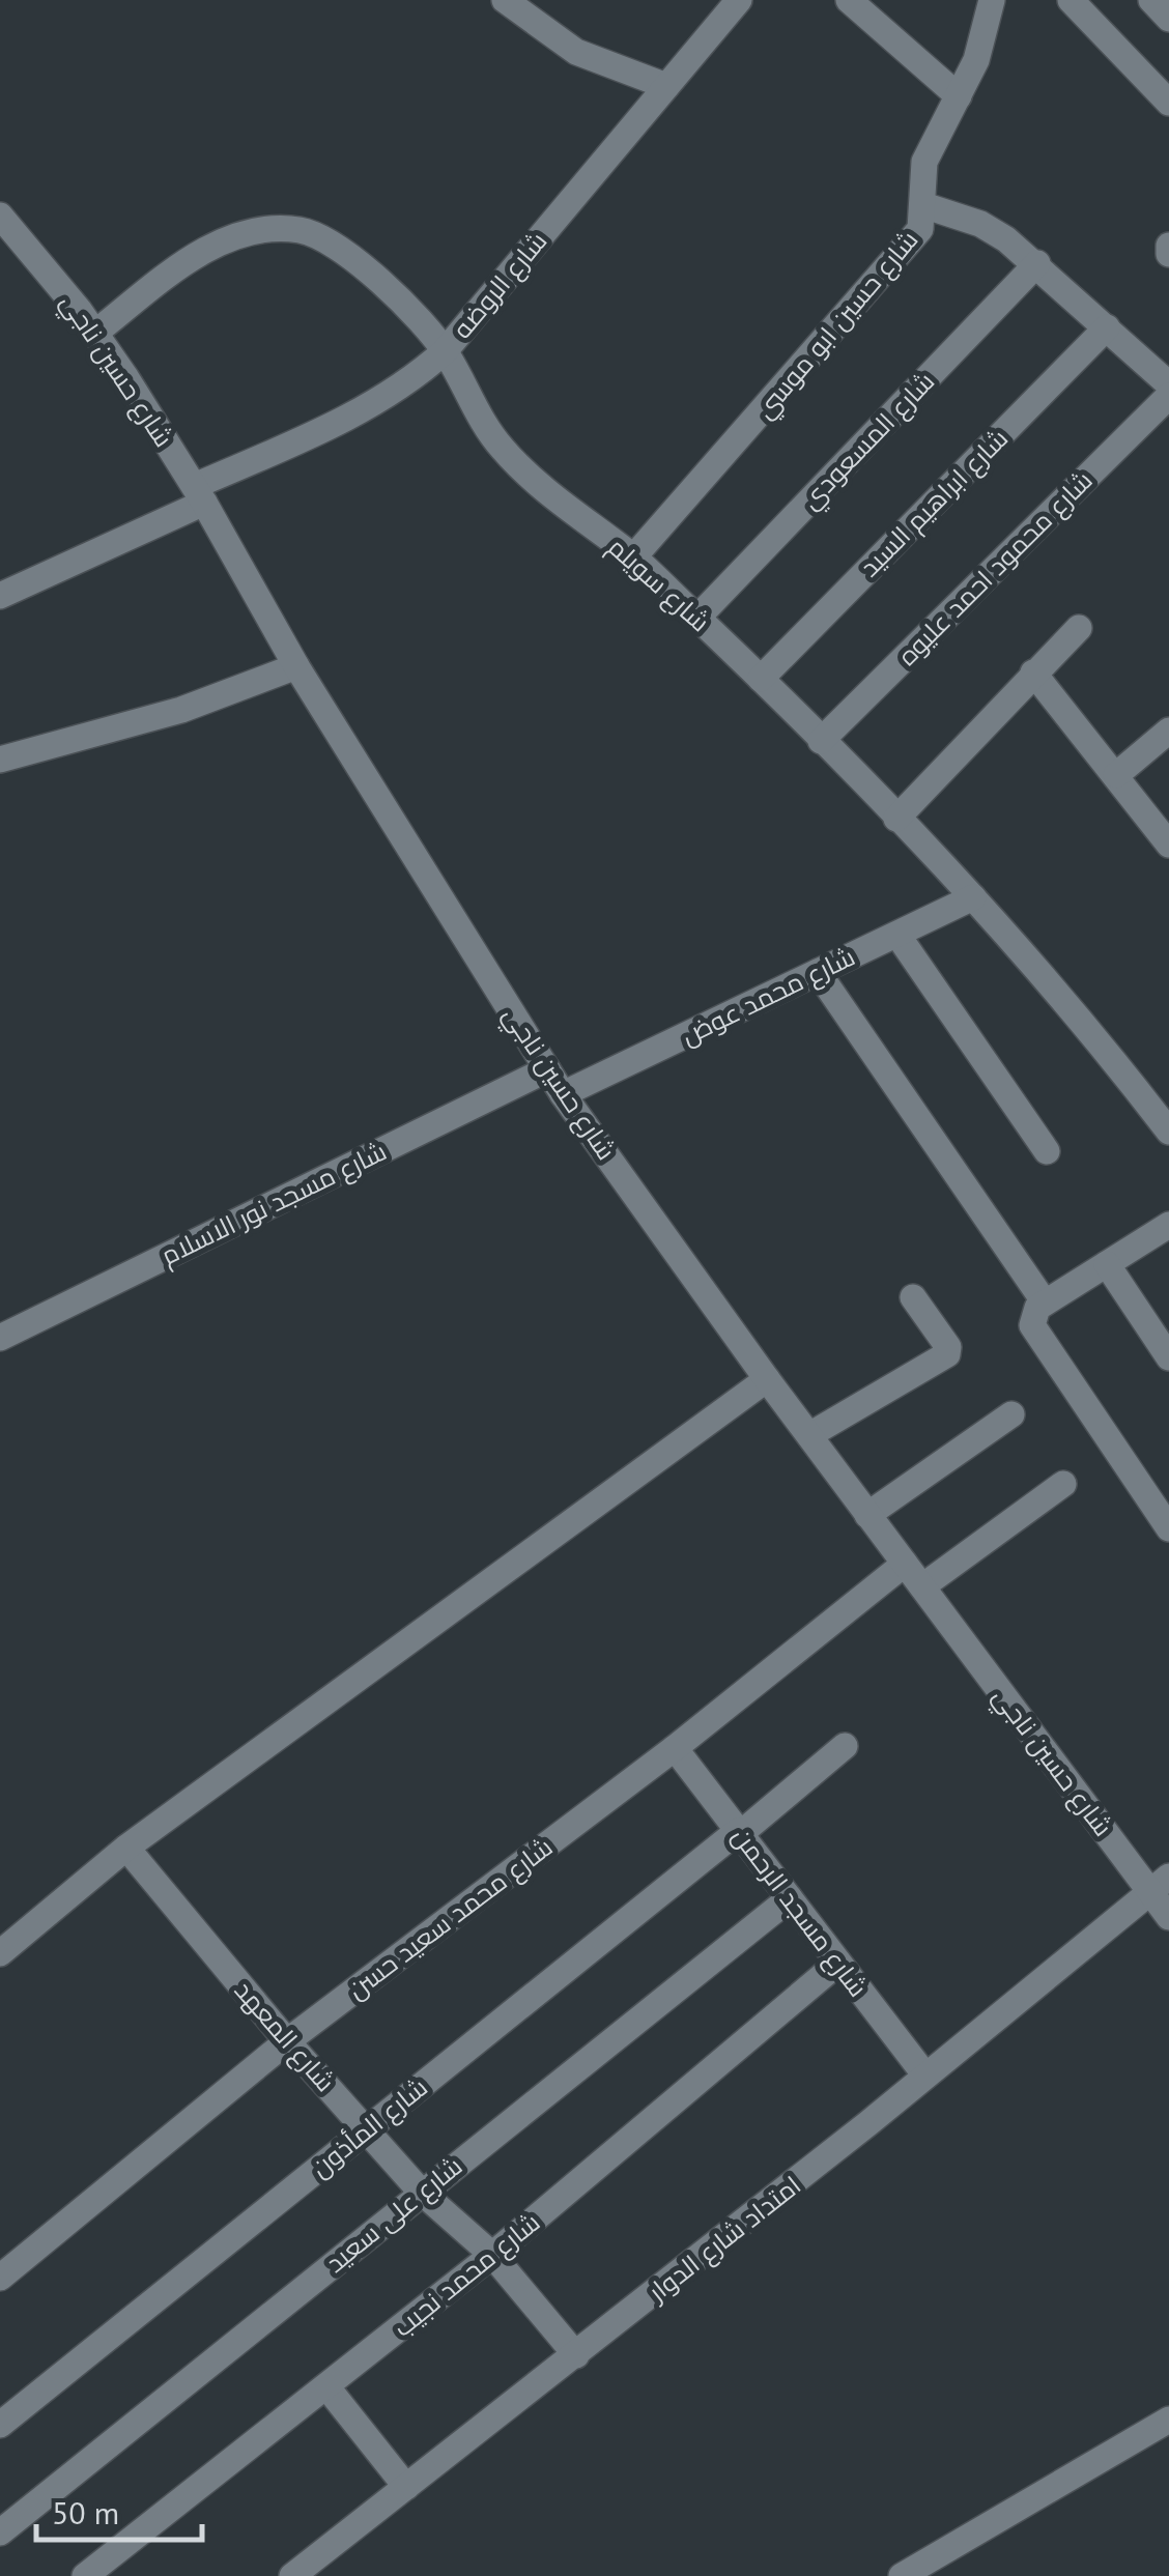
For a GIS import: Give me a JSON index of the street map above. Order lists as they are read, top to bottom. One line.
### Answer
{"streets":{"street":["شارع الروضه","شارع حسين ابو موسي","شارع حسين ناجي","شارع المسعودي","شارع ابراهيم السيد","شارع محمود احمد عليوه","شارع سويلم","شارع محمد عوض","شارع مسجد نور الاسلام","شارع مسجد الرحمن","شارع محمد سعيد حسن","شارع المعهد","شارع المأذون","شارع على سعيد","امتداد شارع الدوار","شارع محمد نجيب"]},"crossings":[["شارع الروضه","شارع حسين ناجي"],["شارع الروضه","شارع سويلم"],["شارع حسين ابو موسي","شارع سويلم"],["شارع حسين ناجي","شارع سويلم"],["شارع حسين ناجي","شارع محمد عوض"],["شارع حسين ناجي","شارع مسجد نور الاسلام"],["شارع حسين ناجي","شارع محمد سعيد حسن"],["شارع حسين ناجي","امتداد شارع الدوار"],["شارع المسعودي","شارع سويلم"],["شارع ابراهيم السيد","شارع سويلم"],["شارع محمود احمد عليوه","شارع سويلم"],["شارع سويلم","شارع محمد عوض"],["شارع مسجد الرحمن","شارع محمد سعيد حسن"],["شارع مسجد الرحمن","شارع المأذون"],["شارع مسجد الرحمن","شارع على سعيد"],["شارع مسجد الرحمن","امتداد شارع الدوار"],["شارع مسجد الرحمن","شارع محمد نجيب"],["شارع محمد سعيد حسن","شارع المعهد"],["شارع المعهد","شارع المأذون"],["شارع المعهد","شارع على سعيد"],["شارع المعهد","امتداد شارع الدوار"],["شارع المعهد","شارع محمد نجيب"]],"scale_bar":"50 m"}
